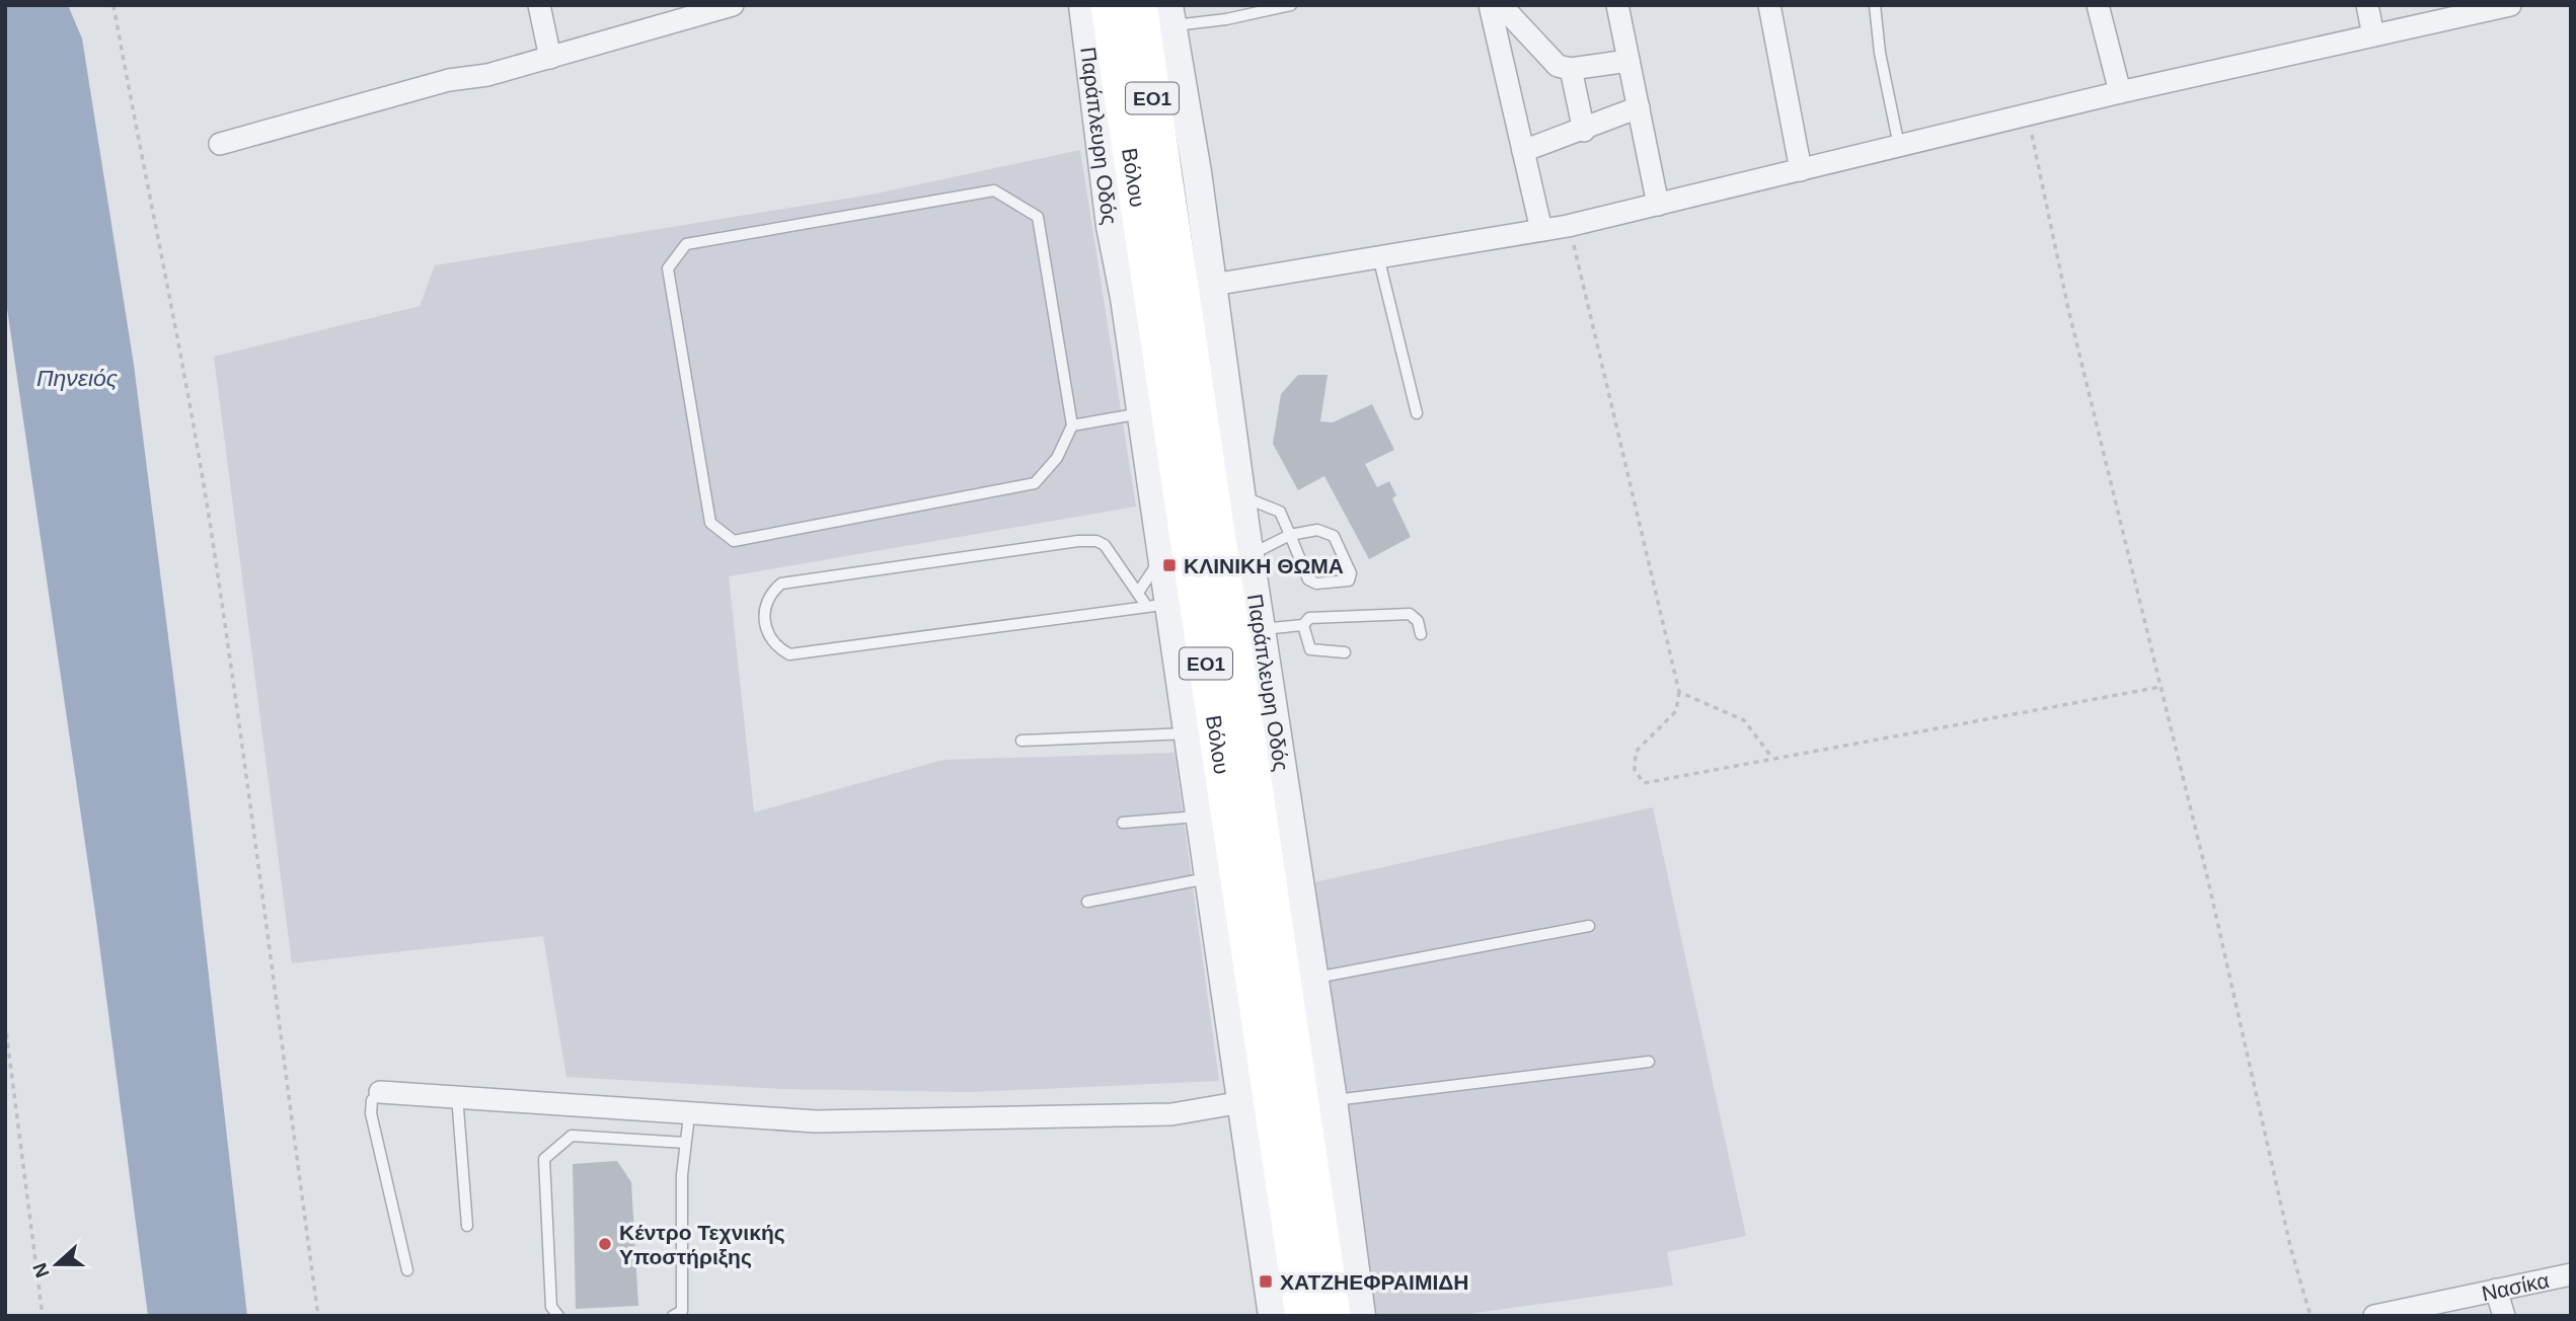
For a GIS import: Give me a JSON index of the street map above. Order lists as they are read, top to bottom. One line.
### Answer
{"streets":{"main road":["ΕΟ1","Βόλου"],"street":["Παράπλευρη Οδός","Νασίκα"]},"water":["Πηνειός"],"places":{"transit":["ΚΛΙΝΙΚΗ ΘΩΜΑ","ΧΑΤΖΗΕΦΡΑΙΜΙΔΗ"],"other":["Κέντρο Τεχνικής Υποστήριξης"]},"north":"left"}
